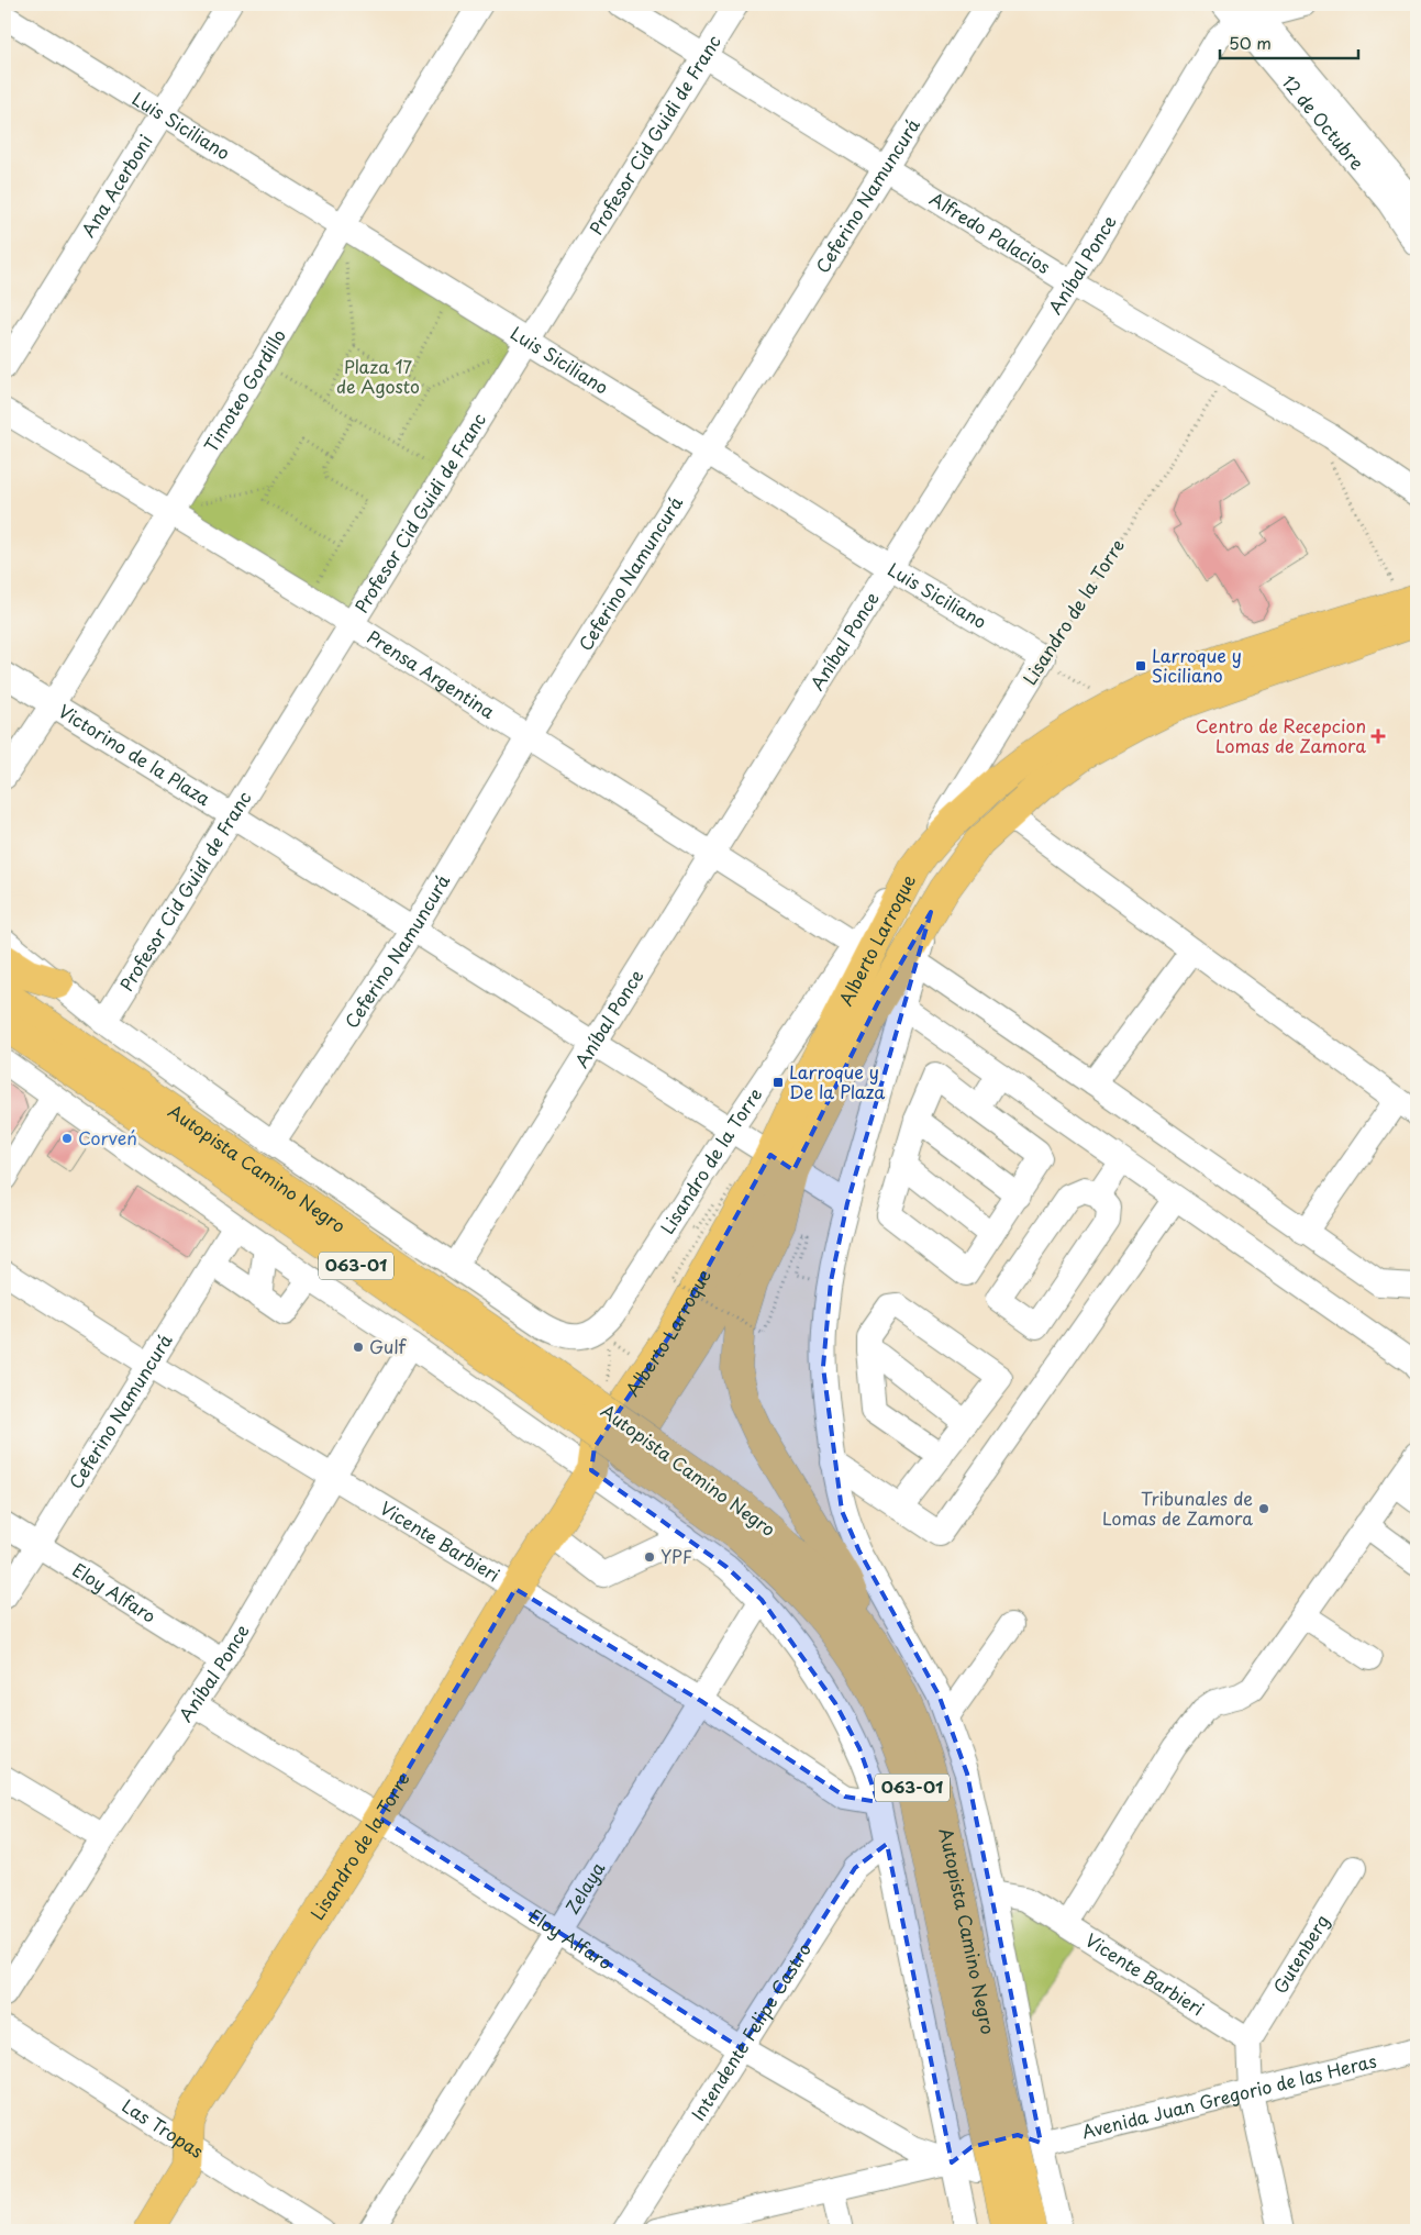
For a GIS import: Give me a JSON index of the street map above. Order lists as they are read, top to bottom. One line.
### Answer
{"streets":{"main road":["Lisandro de la Torre","Alberto Larroque","Autopista Camino Negro","063-01"],"street":["12 de Octubre","Luis Siciliano","Profesor Cid Guidi de Franc","Ana Acerboni","Ceferino Namuncurá","Alfredo Palacios","Aníbal Ponce","Timoteo Gordillo","Prensa Argentina","Victorino de la Plaza","Vicente Barbieri","Eloy Alfaro","Zelaya","Gutenberg","Intendente Felipe Castro","Avenida Juan Gregorio de las Heras","Las Tropas"]},"crossings":[["12 de Octubre","Aníbal Ponce"],["Luis Siciliano","Profesor Cid Guidi de Franc"],["Luis Siciliano","Ana Acerboni"],["Luis Siciliano","Ceferino Namuncurá"],["Luis Siciliano","Aníbal Ponce"],["Luis Siciliano","Timoteo Gordillo"],["Luis Siciliano","Lisandro de la Torre"],["Profesor Cid Guidi de Franc","Alfredo Palacios"],["Profesor Cid Guidi de Franc","Prensa Argentina"],["Profesor Cid Guidi de Franc","Victorino de la Plaza"],["Ceferino Namuncurá","Alfredo Palacios"],["Ceferino Namuncurá","Prensa Argentina"],["Ceferino Namuncurá","Victorino de la Plaza"],["Ceferino Namuncurá","Vicente Barbieri"],["Ceferino Namuncurá","Eloy Alfaro"],["Alfredo Palacios","Aníbal Ponce"],["Alfredo Palacios","Lisandro de la Torre"],["Aníbal Ponce","Lisandro de la Torre"],["Aníbal Ponce","Prensa Argentina"],["Aníbal Ponce","Victorino de la Plaza"],["Aníbal Ponce","Vicente Barbieri"],["Aníbal Ponce","Eloy Alfaro"],["Timoteo Gordillo","Prensa Argentina"],["Timoteo Gordillo","Victorino de la Plaza"],["Lisandro de la Torre","Prensa Argentina"],["Lisandro de la Torre","Victorino de la Plaza"],["Lisandro de la Torre","Alberto Larroque"],["Lisandro de la Torre","Vicente Barbieri"],["Lisandro de la Torre","Eloy Alfaro"],["Lisandro de la Torre","Las Tropas"],["Victorino de la Plaza","Alberto Larroque"],["Vicente Barbieri","Zelaya"],["Vicente Barbieri","Gutenberg"],["Eloy Alfaro","Zelaya"],["Eloy Alfaro","Intendente Felipe Castro"],["Eloy Alfaro","Avenida Juan Gregorio de las Heras"]],"parks":["Plaza 17 de Agosto"],"places":{"transit":["Larroque y Siciliano","Larroque y De la Plaza"],"health":["Centro de Recepcion Lomas de Zamora"],"other":["Corveń","Gulf","Tribunales de Lomas de Zamora","YPF"]},"scale_bar":"50 m"}
